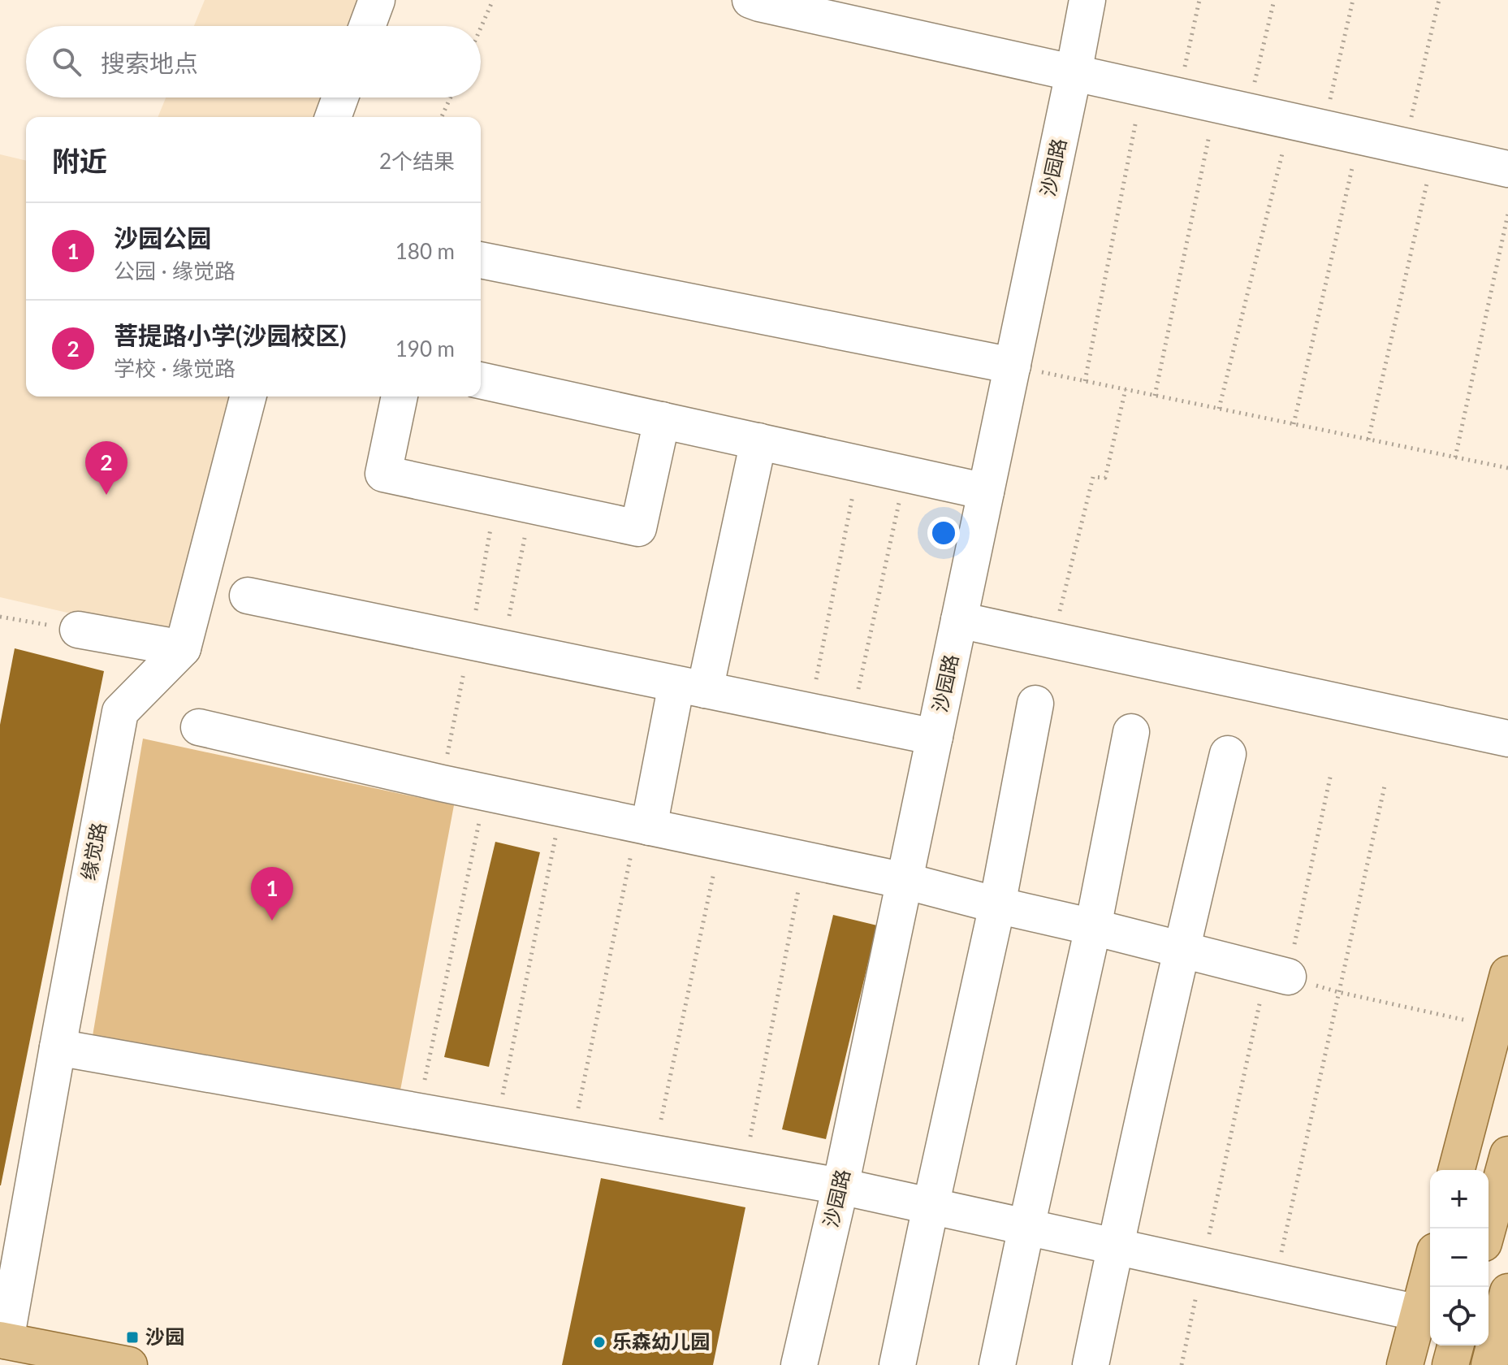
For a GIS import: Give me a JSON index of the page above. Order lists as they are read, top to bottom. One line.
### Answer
{"streets":{"street":["沙园路","缘觉路"]},"places":{"transit":["沙园"],"other":["乐森幼儿园"]},"page":{"search":"搜索地点","heading":["附近","2个结果"],"list":[{"mark":"1","name":"沙园公园","note":"公园 · 缘觉路","value":"180 m"},{"mark":"2","name":"菩提路小学(沙园校区)","note":"学校 · 缘觉路","value":"190 m"}],"pins":["2","1"],"map_buttons":["+","−"]}}
